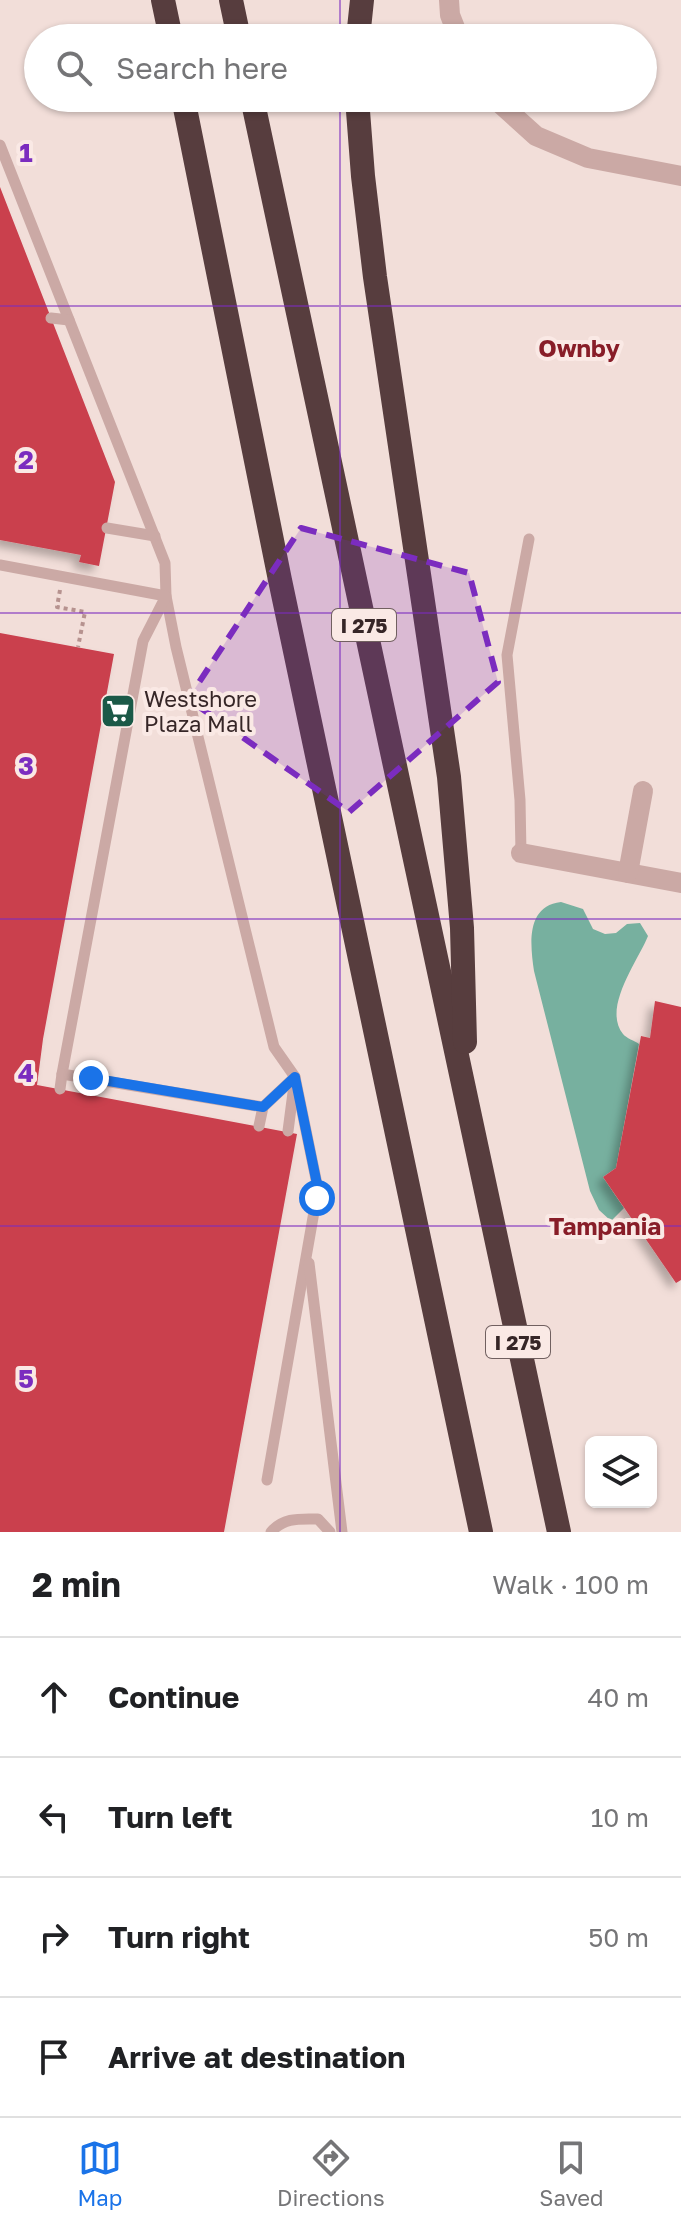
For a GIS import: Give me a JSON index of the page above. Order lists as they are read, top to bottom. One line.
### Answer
{"streets":{"highway":["I 275"]},"districts":["Ownby","Tampania"],"places":{"supermarket":["Westshore Plaza Mall"]},"page":{"search":"Search here","heading":["2 min","Walk · 100 m"],"list":[["Continue","40 m"],["Turn left","10 m"],["Turn right","50 m"],"Arrive at destination"],"nav":["Map","Directions","Saved"]},"grid":{"rows":["1","2","3","4","5"]}}
